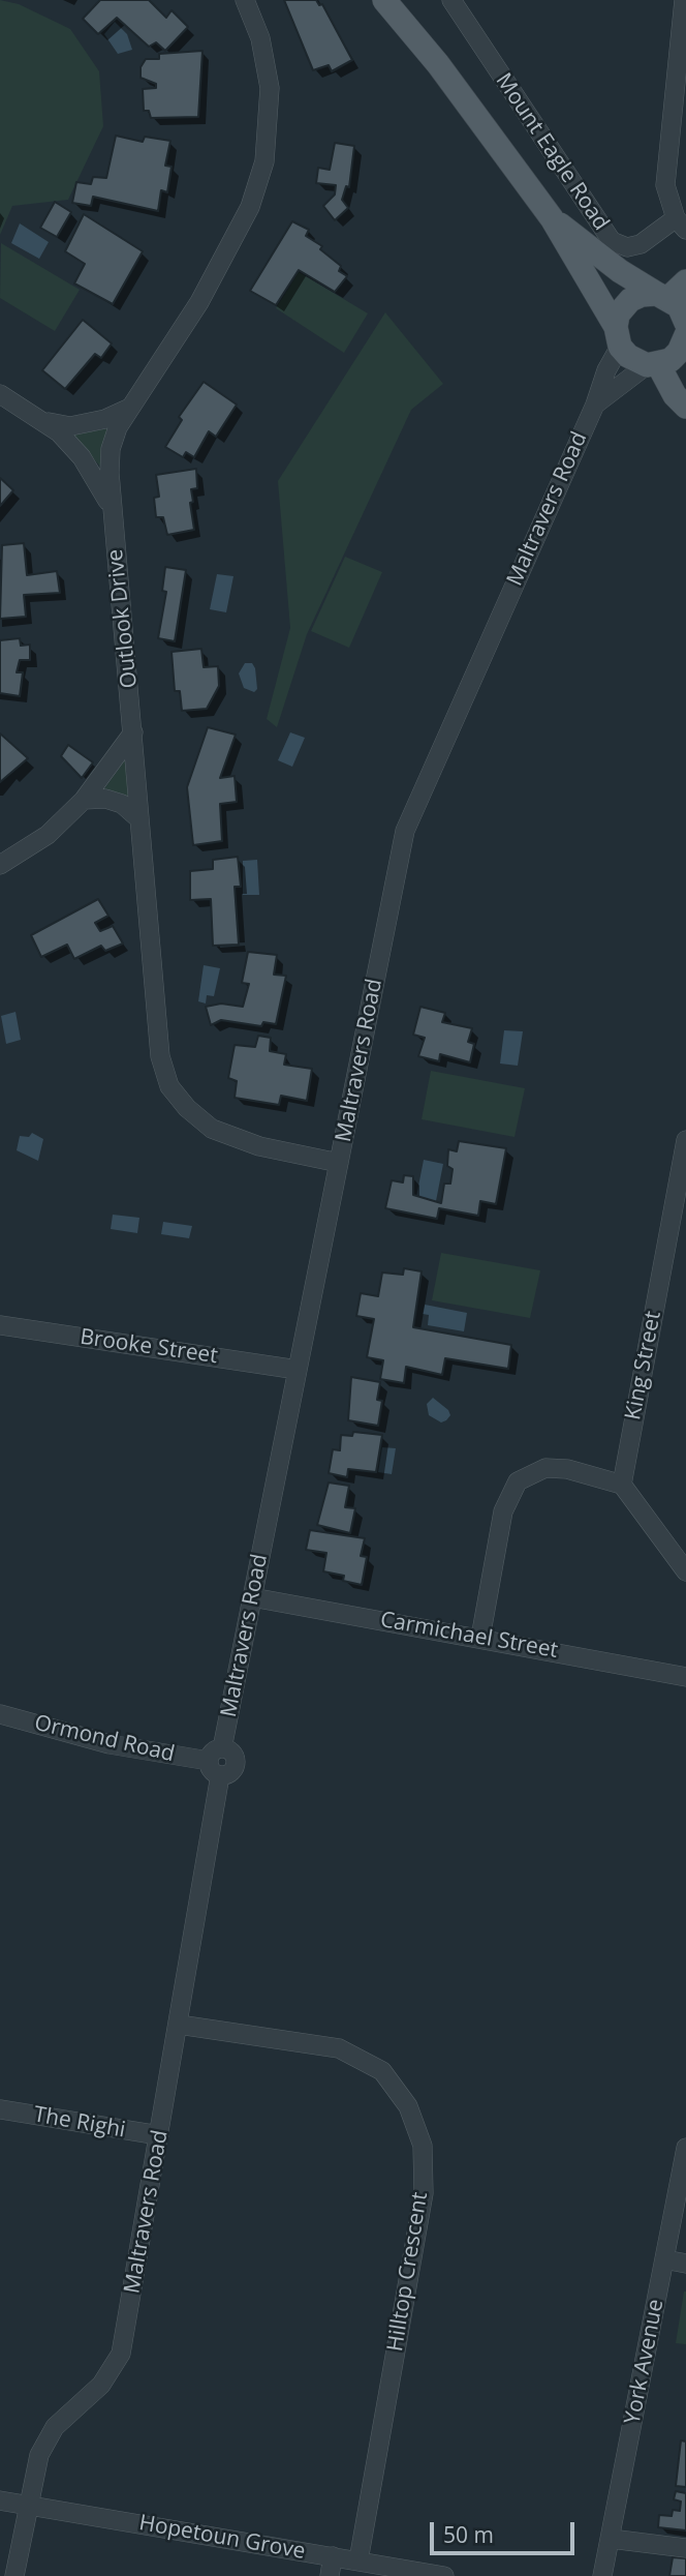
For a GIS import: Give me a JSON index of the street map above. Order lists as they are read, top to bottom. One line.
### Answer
{"streets":{"street":["Mount Eagle Road","Maltravers Road","Outlook Drive","Brooke Street","King Street","Carmichael Street","Ormond Road","The Righi","Hilltop Crescent","York Avenue","Hopetoun Grove"]},"crossings":[["Maltravers Road","Outlook Drive"],["Maltravers Road","Brooke Street"],["Maltravers Road","Carmichael Street"],["Maltravers Road","Ormond Road"],["Maltravers Road","The Righi"],["Maltravers Road","Hilltop Crescent"],["Maltravers Road","Hopetoun Grove"],["Hilltop Crescent","Hopetoun Grove"]],"scale_bar":"50 m"}
